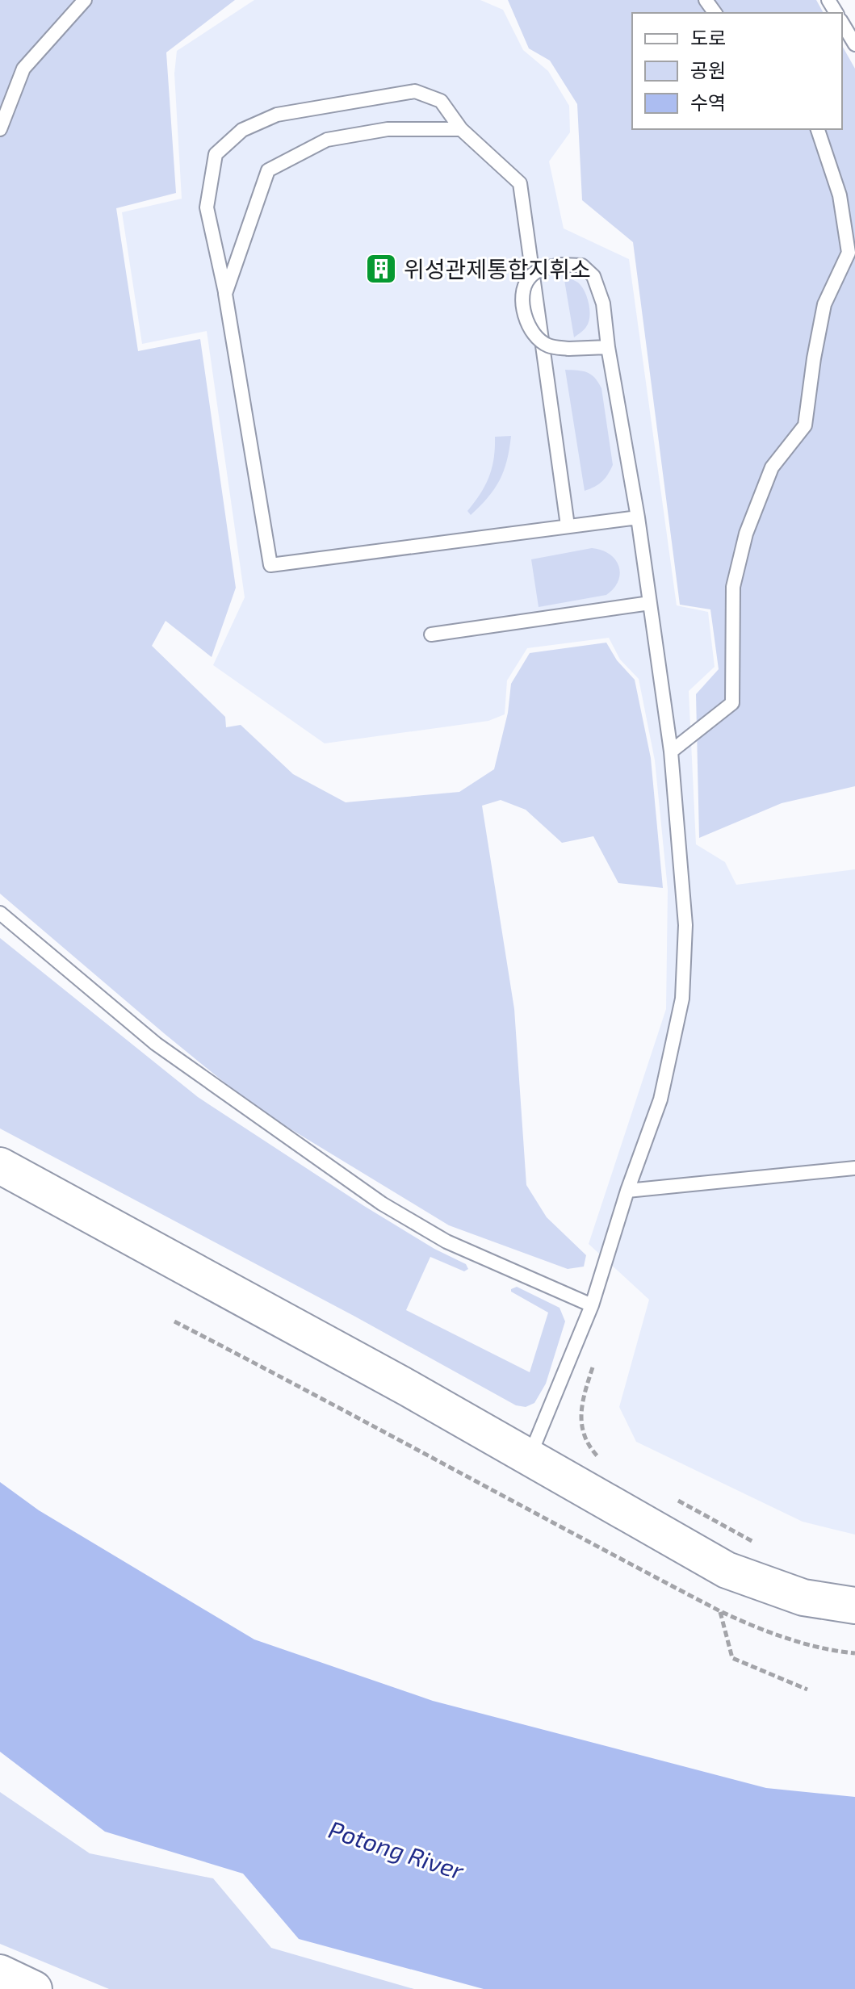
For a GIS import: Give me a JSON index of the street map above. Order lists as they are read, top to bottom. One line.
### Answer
{"water":["Potong River"],"places":{"building":["위성관제통합지휘소"]},"legend":["도로","공원","수역"]}
